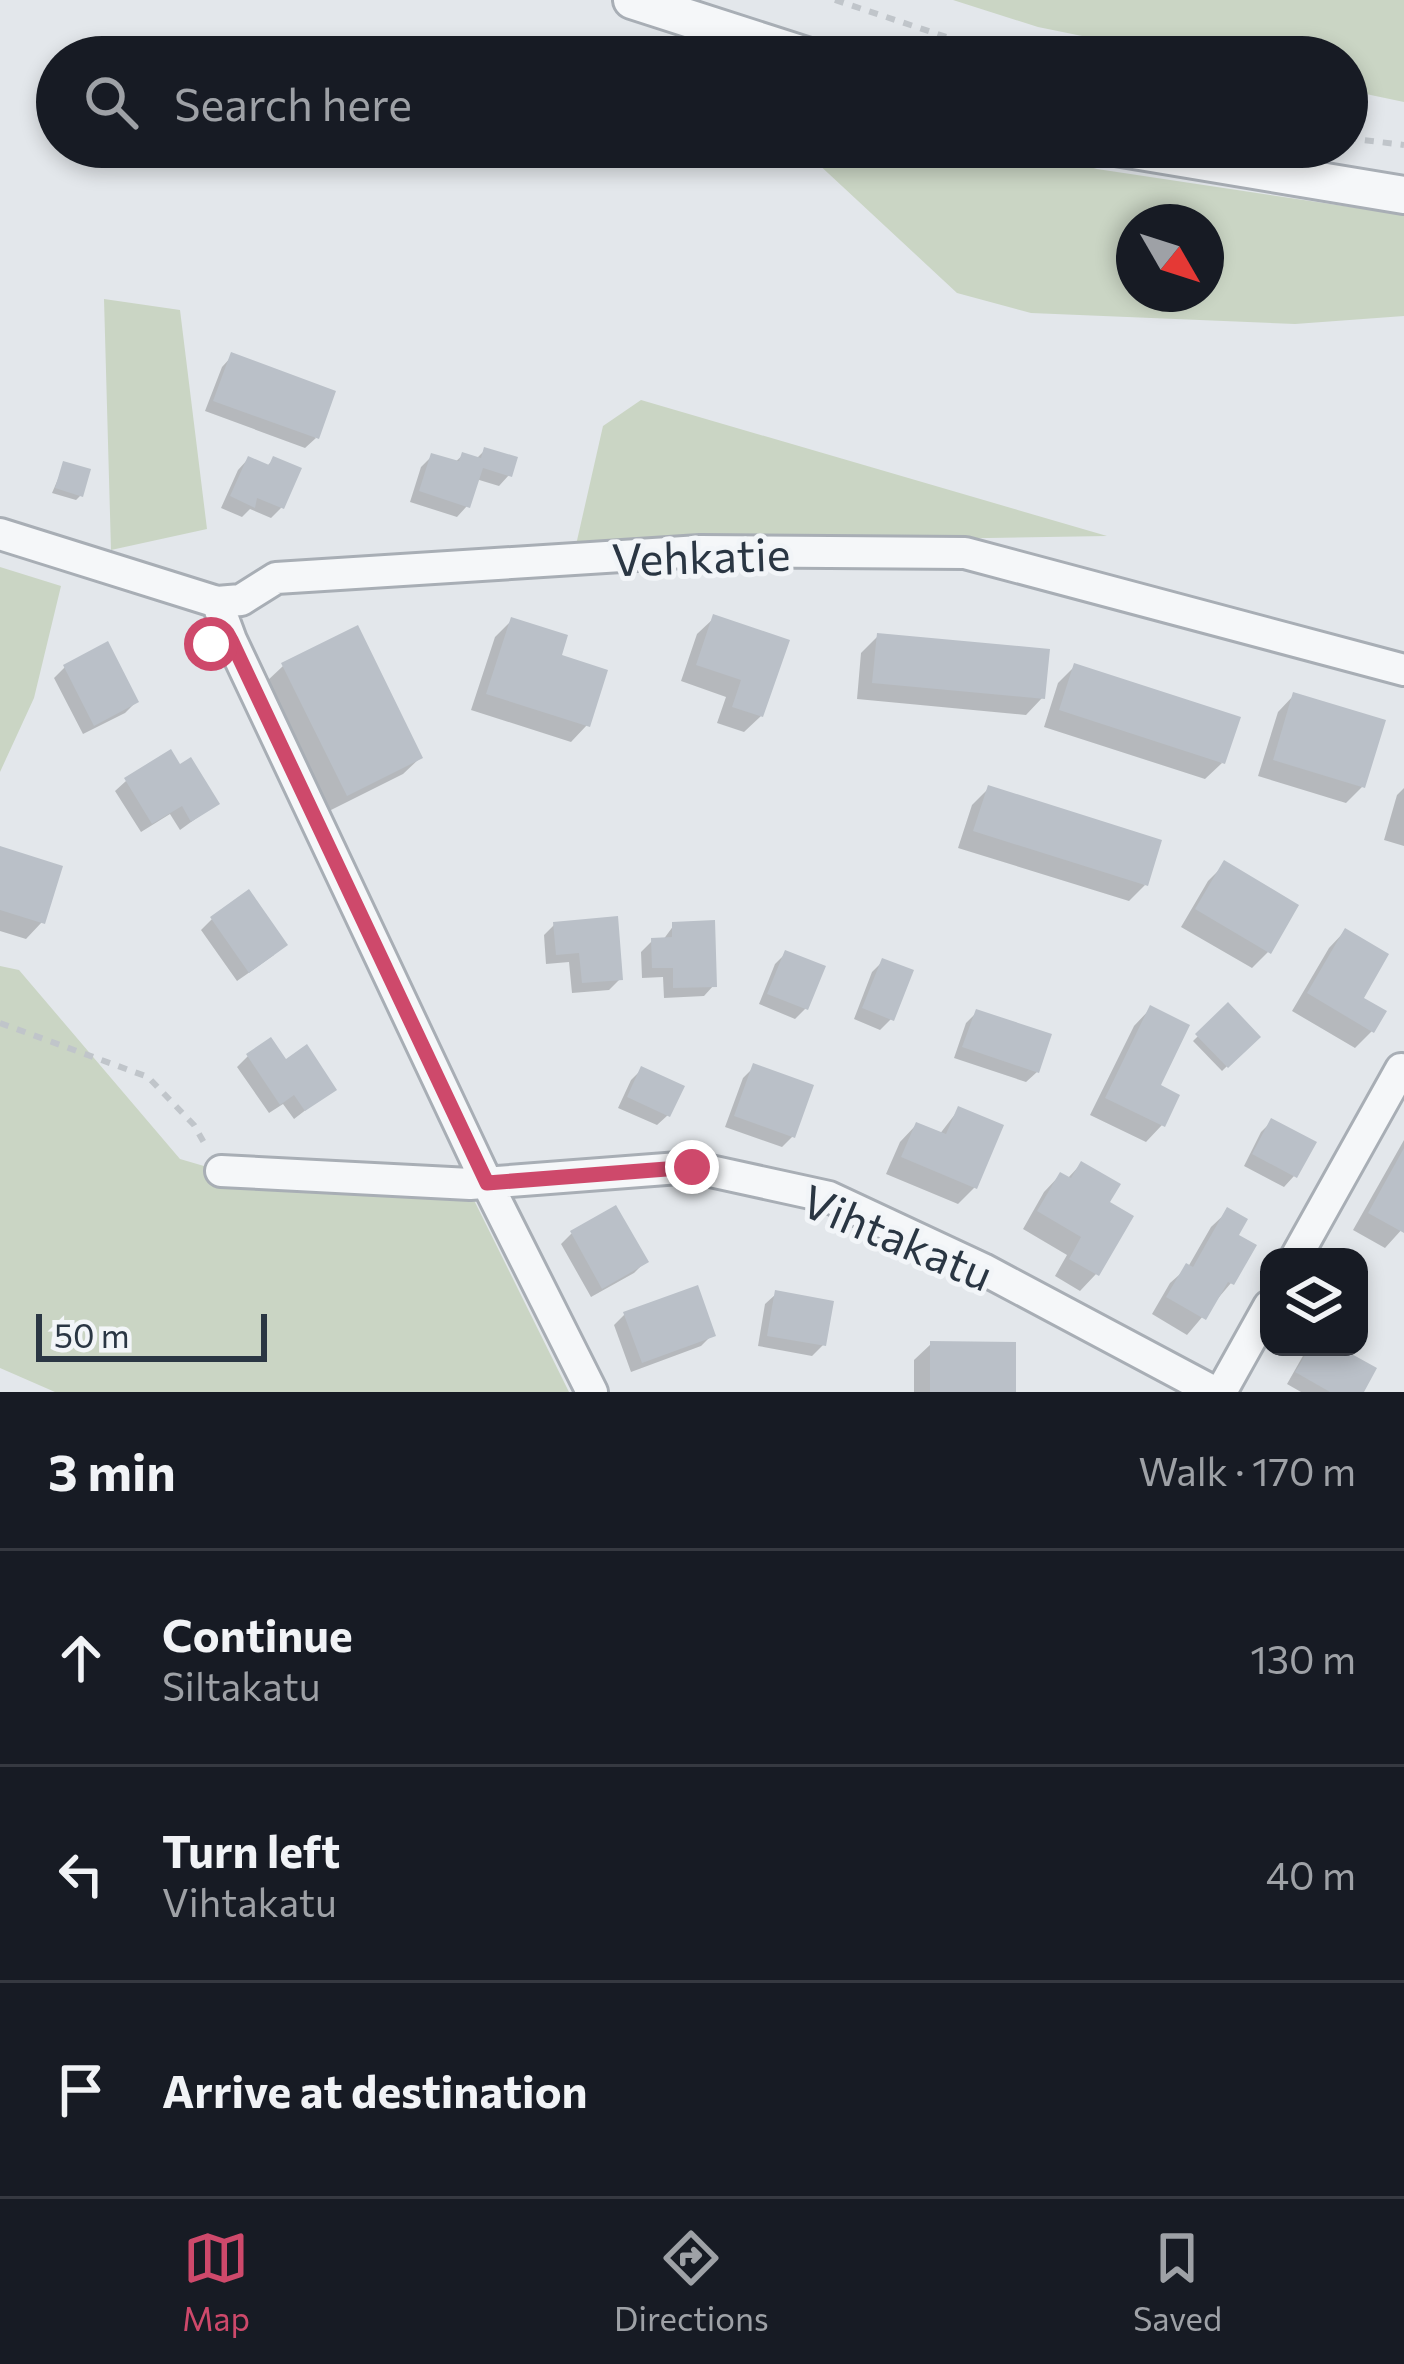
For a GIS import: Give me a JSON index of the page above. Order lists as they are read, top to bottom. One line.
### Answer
{"streets":{"street":["Vehkatie","Vihtakatu"]},"scale_bar":"50 m","north":"bottom right","page":{"search":"Search here","scale":"50 m","heading":["3 min","Walk · 170 m"],"list":[["Continue","Siltakatu","130 m"],["Turn left","Vihtakatu","40 m"],"Arrive at destination"],"nav":["Map","Directions","Saved"]}}
